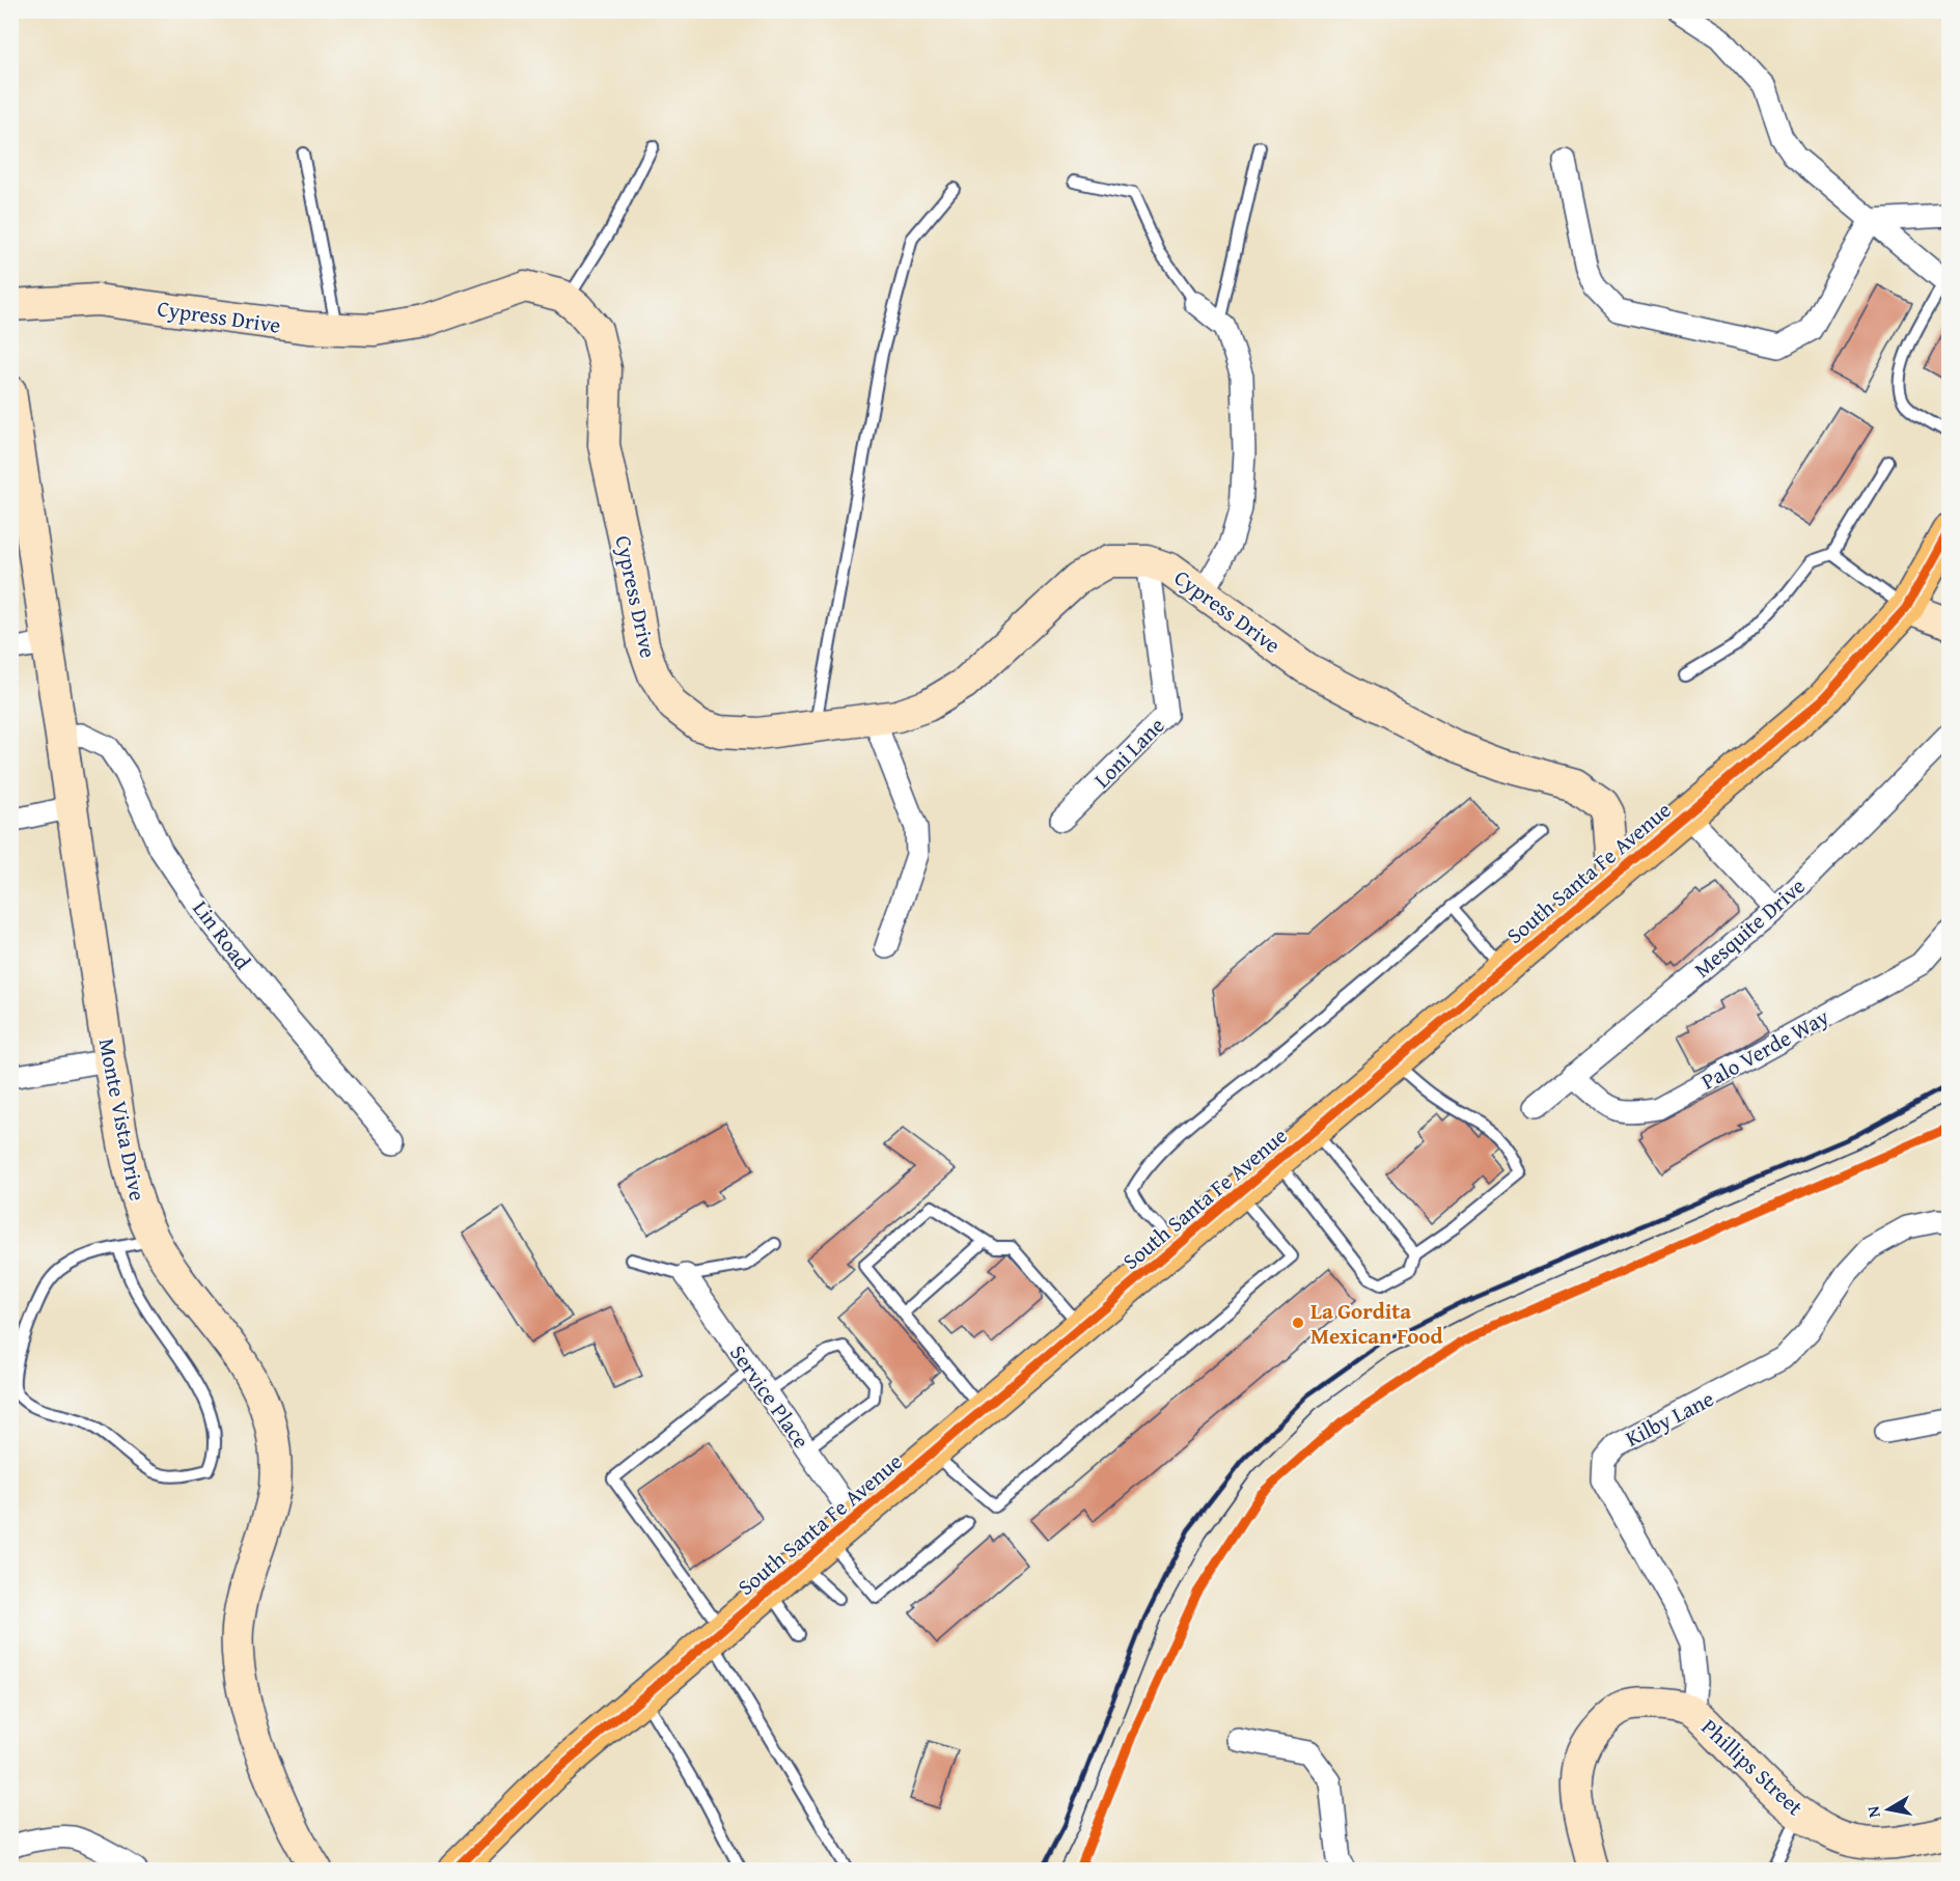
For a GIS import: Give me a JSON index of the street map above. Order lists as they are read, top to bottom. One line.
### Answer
{"streets":{"main road":["South Santa Fe Avenue"],"street":["Cypress Drive","Loni Lane","Mesquite Drive","Lin Road","Palo Verde Way","Monte Vista Drive","Service Place","Kilby Lane","Phillips Street"]},"crossings":[["Cypress Drive","Loni Lane"],["Cypress Drive","South Santa Fe Avenue"],["South Santa Fe Avenue","Service Place"],["Mesquite Drive","Palo Verde Way"],["Lin Road","Monte Vista Drive"],["Kilby Lane","Phillips Street"]],"places":["La Gordita Mexican Food"],"north":"left"}
